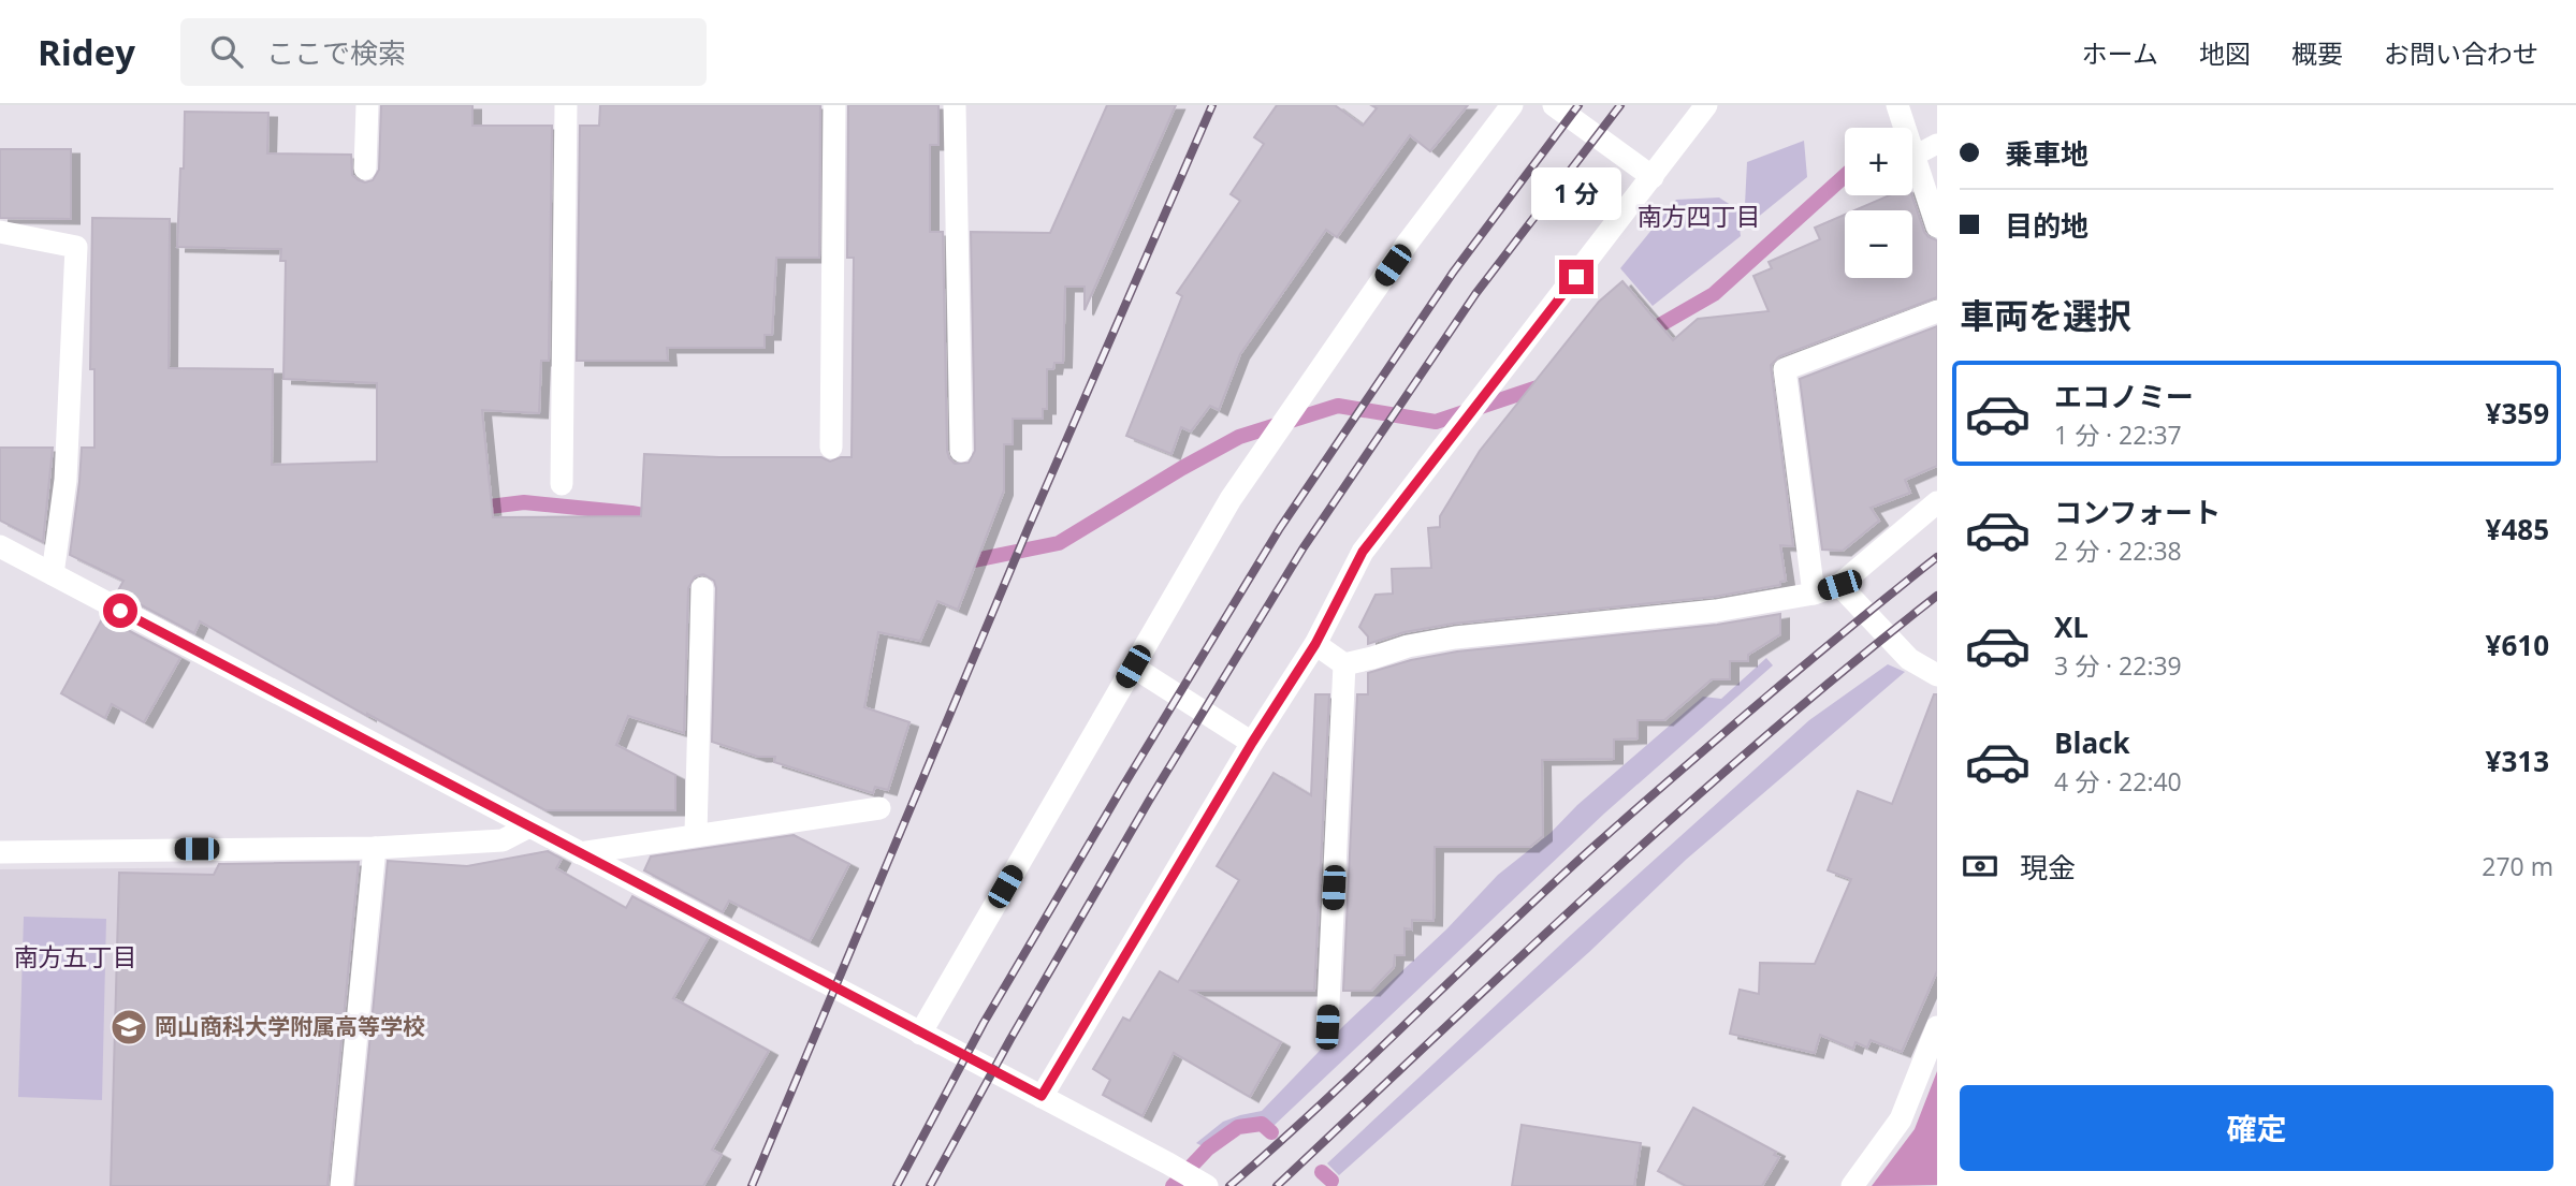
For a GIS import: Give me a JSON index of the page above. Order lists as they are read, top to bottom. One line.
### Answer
{"districts":["南方四丁目","南方五丁目"],"places":{"school or university":["岡山商科大学附属高等学校"]},"page":{"header":"Ridey","search":"ここで検索","nav":["ホーム","地図","概要","お問い合わせ"],"banner":["乗車地","目的地"],"map_buttons":["+","−"],"bubble":"1 分","heading":"車両を選択","list":[{"name":"エコノミー","note":"1 分 · 22:37","value":"¥359"},{"name":"コンフォート","note":"2 分 · 22:38","value":"¥485"},{"name":"XL","note":"3 分 · 22:39","value":"¥610"},{"name":"Black","note":"4 分 · 22:40","value":"¥313"}],"pay":["現金","270 m"],"buttons":"確定"}}
